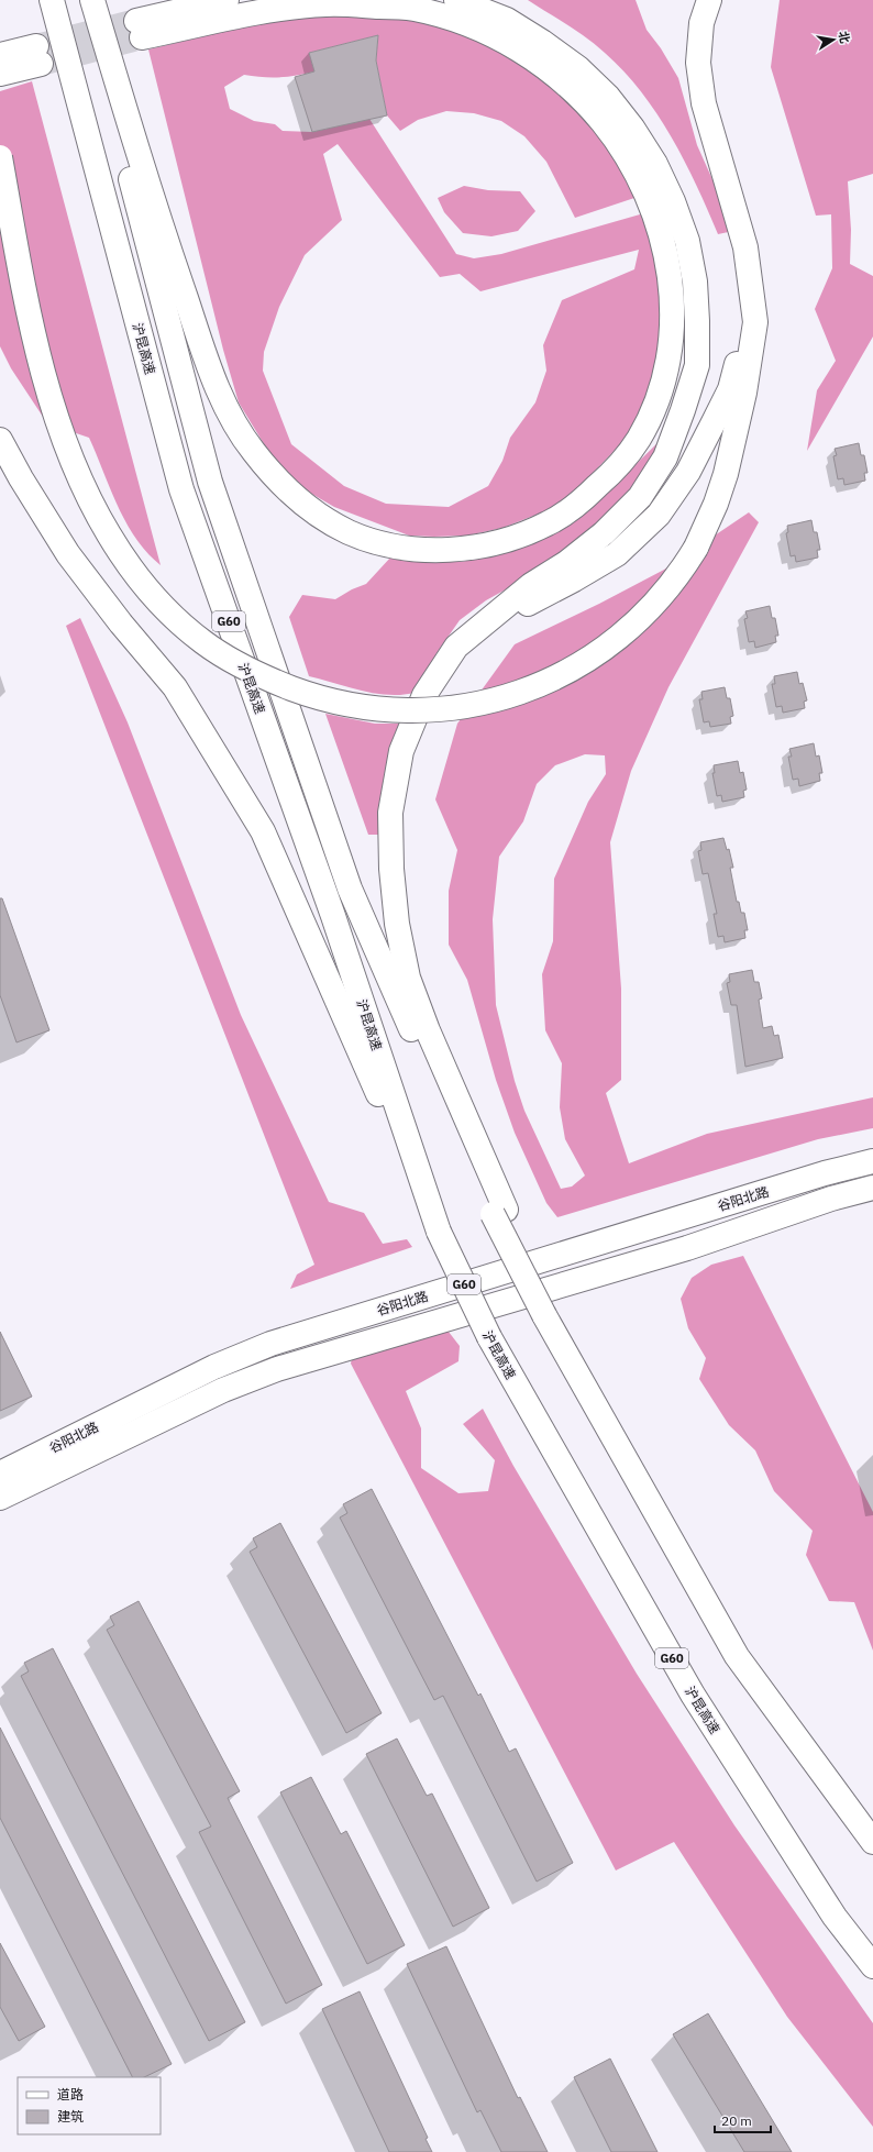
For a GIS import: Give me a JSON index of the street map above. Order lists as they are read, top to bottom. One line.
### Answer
{"streets":{"main road":["沪昆高速","G60","谷阳北路"]},"legend":["道路","建筑"],"scale_bar":"20 m","north":"right"}
